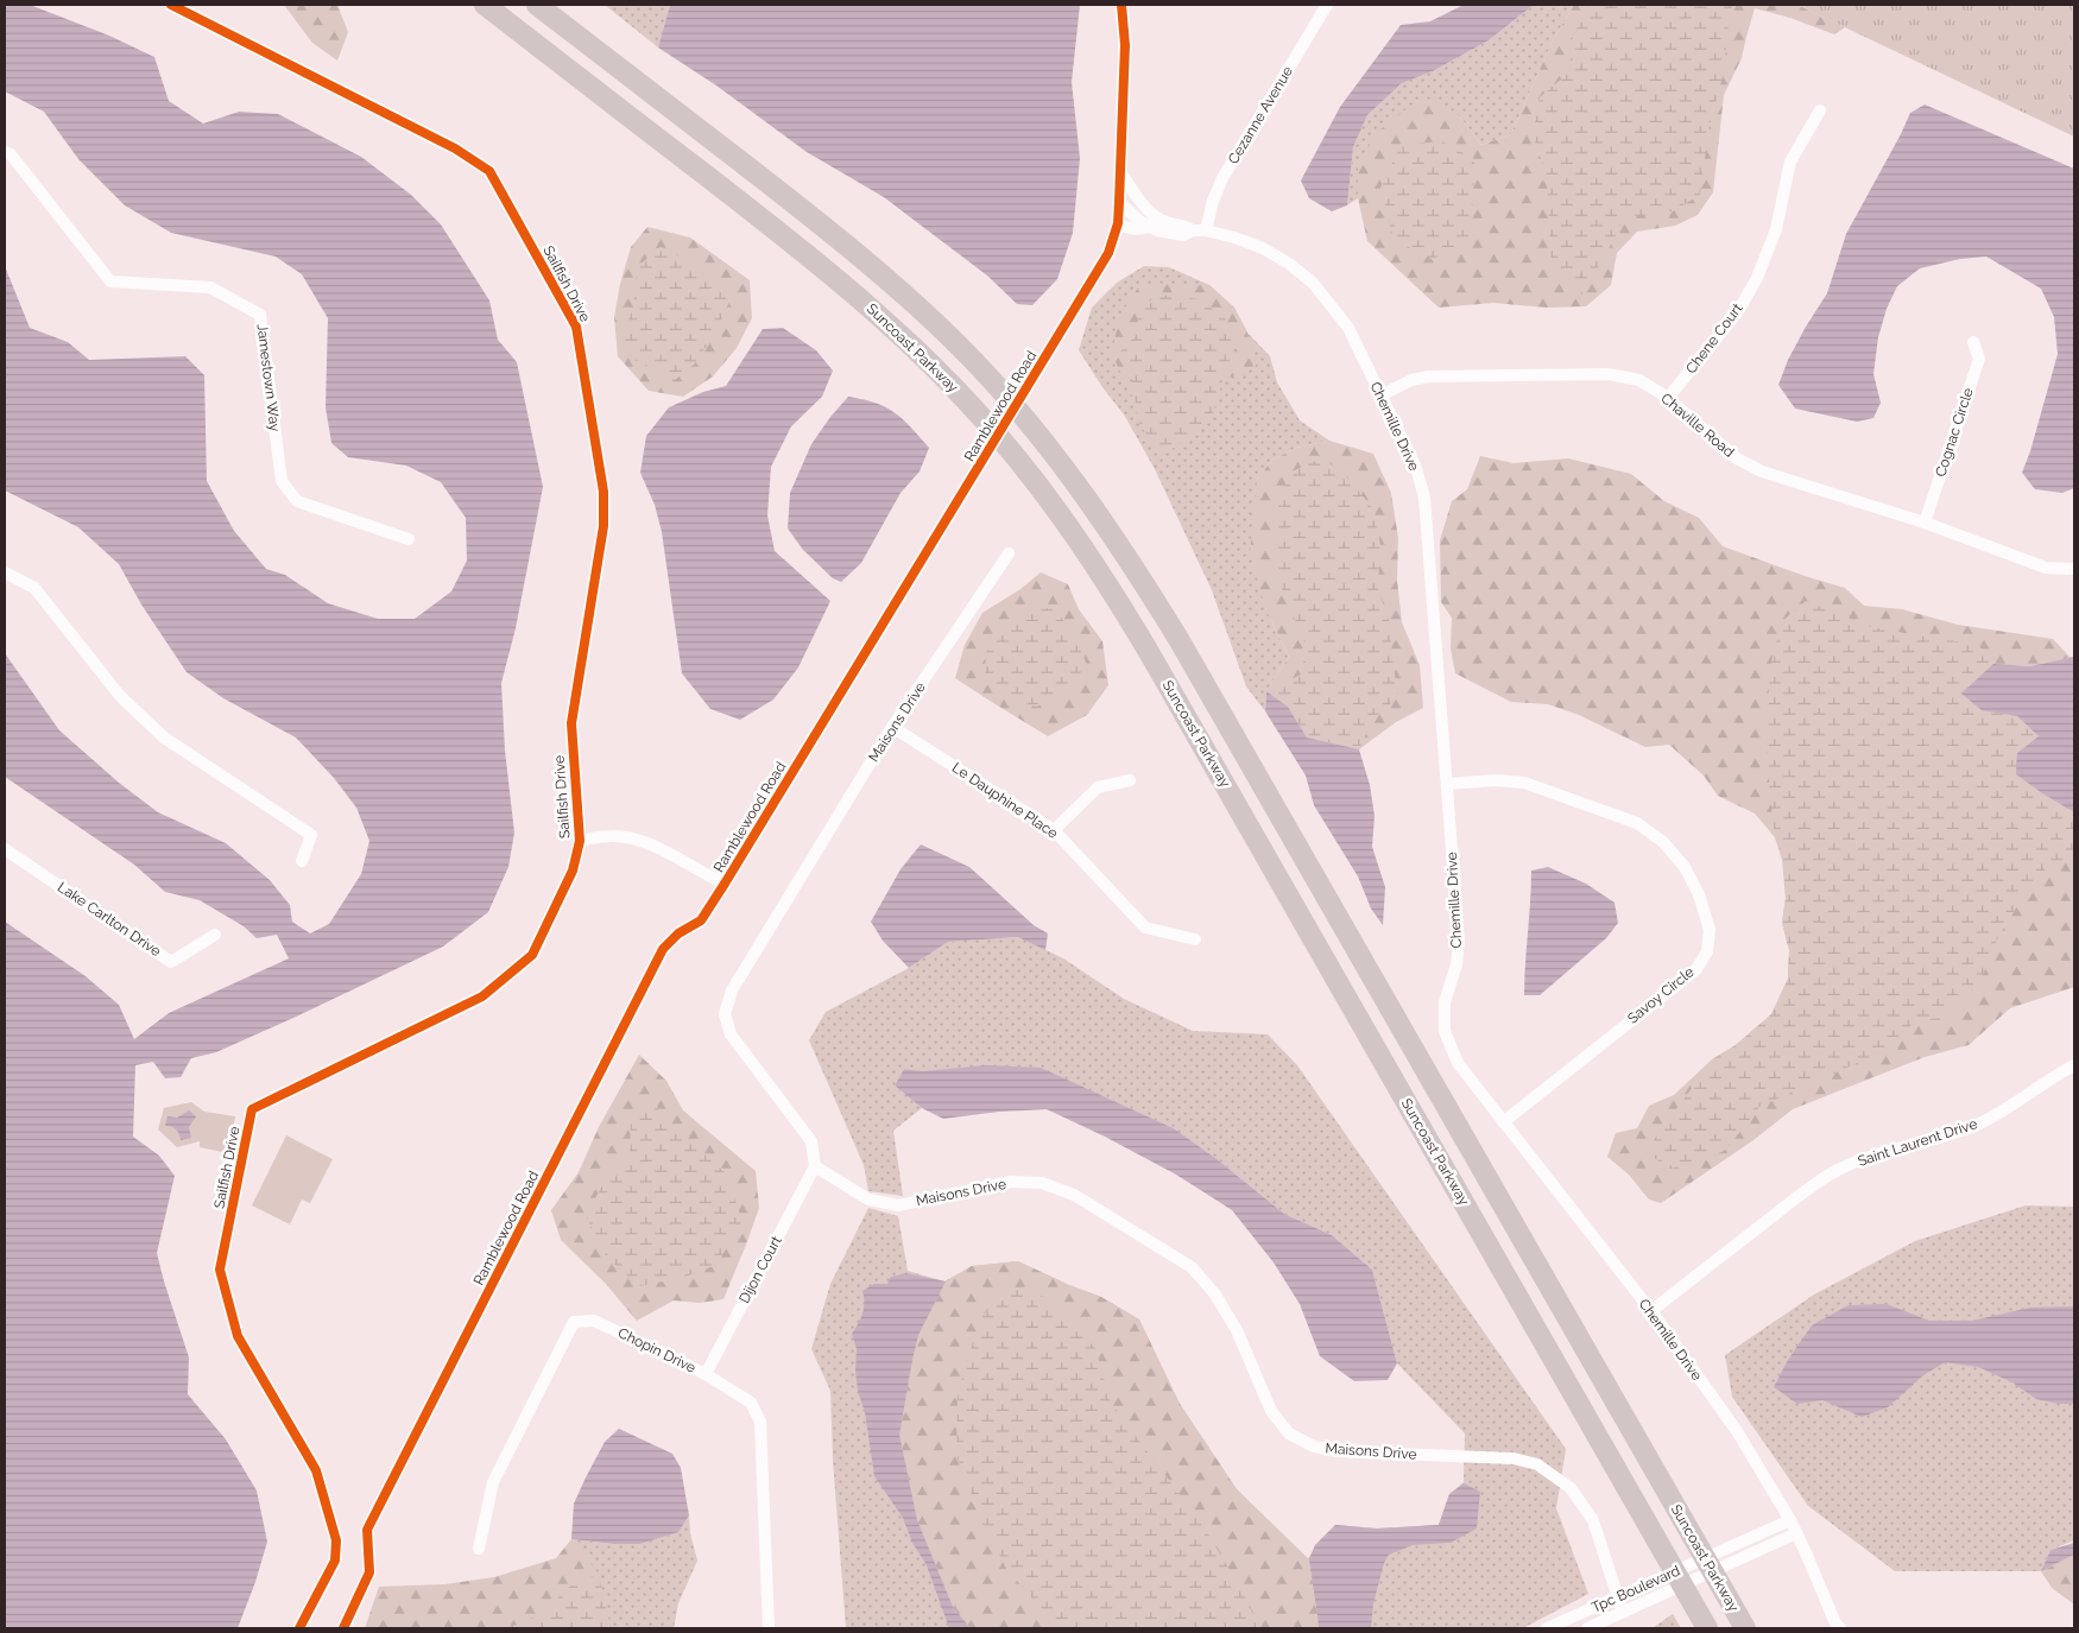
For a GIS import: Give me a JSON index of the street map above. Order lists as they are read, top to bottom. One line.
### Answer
{"streets":{"highway":["Suncoast Parkway"],"street":["Cezanne Avenue","Sailfish Drive","Chene Court","Jamestown Way","Ramblewood Road","Chaville Road","Chemille Drive","Cognac Circle","Maisons Drive","Le Dauphine Place","Lake Carlton Drive","Savoy Circle","Saint Laurent Drive","Dijon Court","Chopin Drive","Tpc Boulevard"]},"crossings":[["Cezanne Avenue","Chemille Drive"],["Chene Court","Chaville Road"],["Ramblewood Road","Chemille Drive"],["Chaville Road","Chemille Drive"],["Chaville Road","Cognac Circle"],["Chemille Drive","Savoy Circle"],["Chemille Drive","Saint Laurent Drive"],["Chemille Drive","Tpc Boulevard"],["Maisons Drive","Le Dauphine Place"],["Maisons Drive","Dijon Court"],["Maisons Drive","Tpc Boulevard"],["Dijon Court","Chopin Drive"]]}
